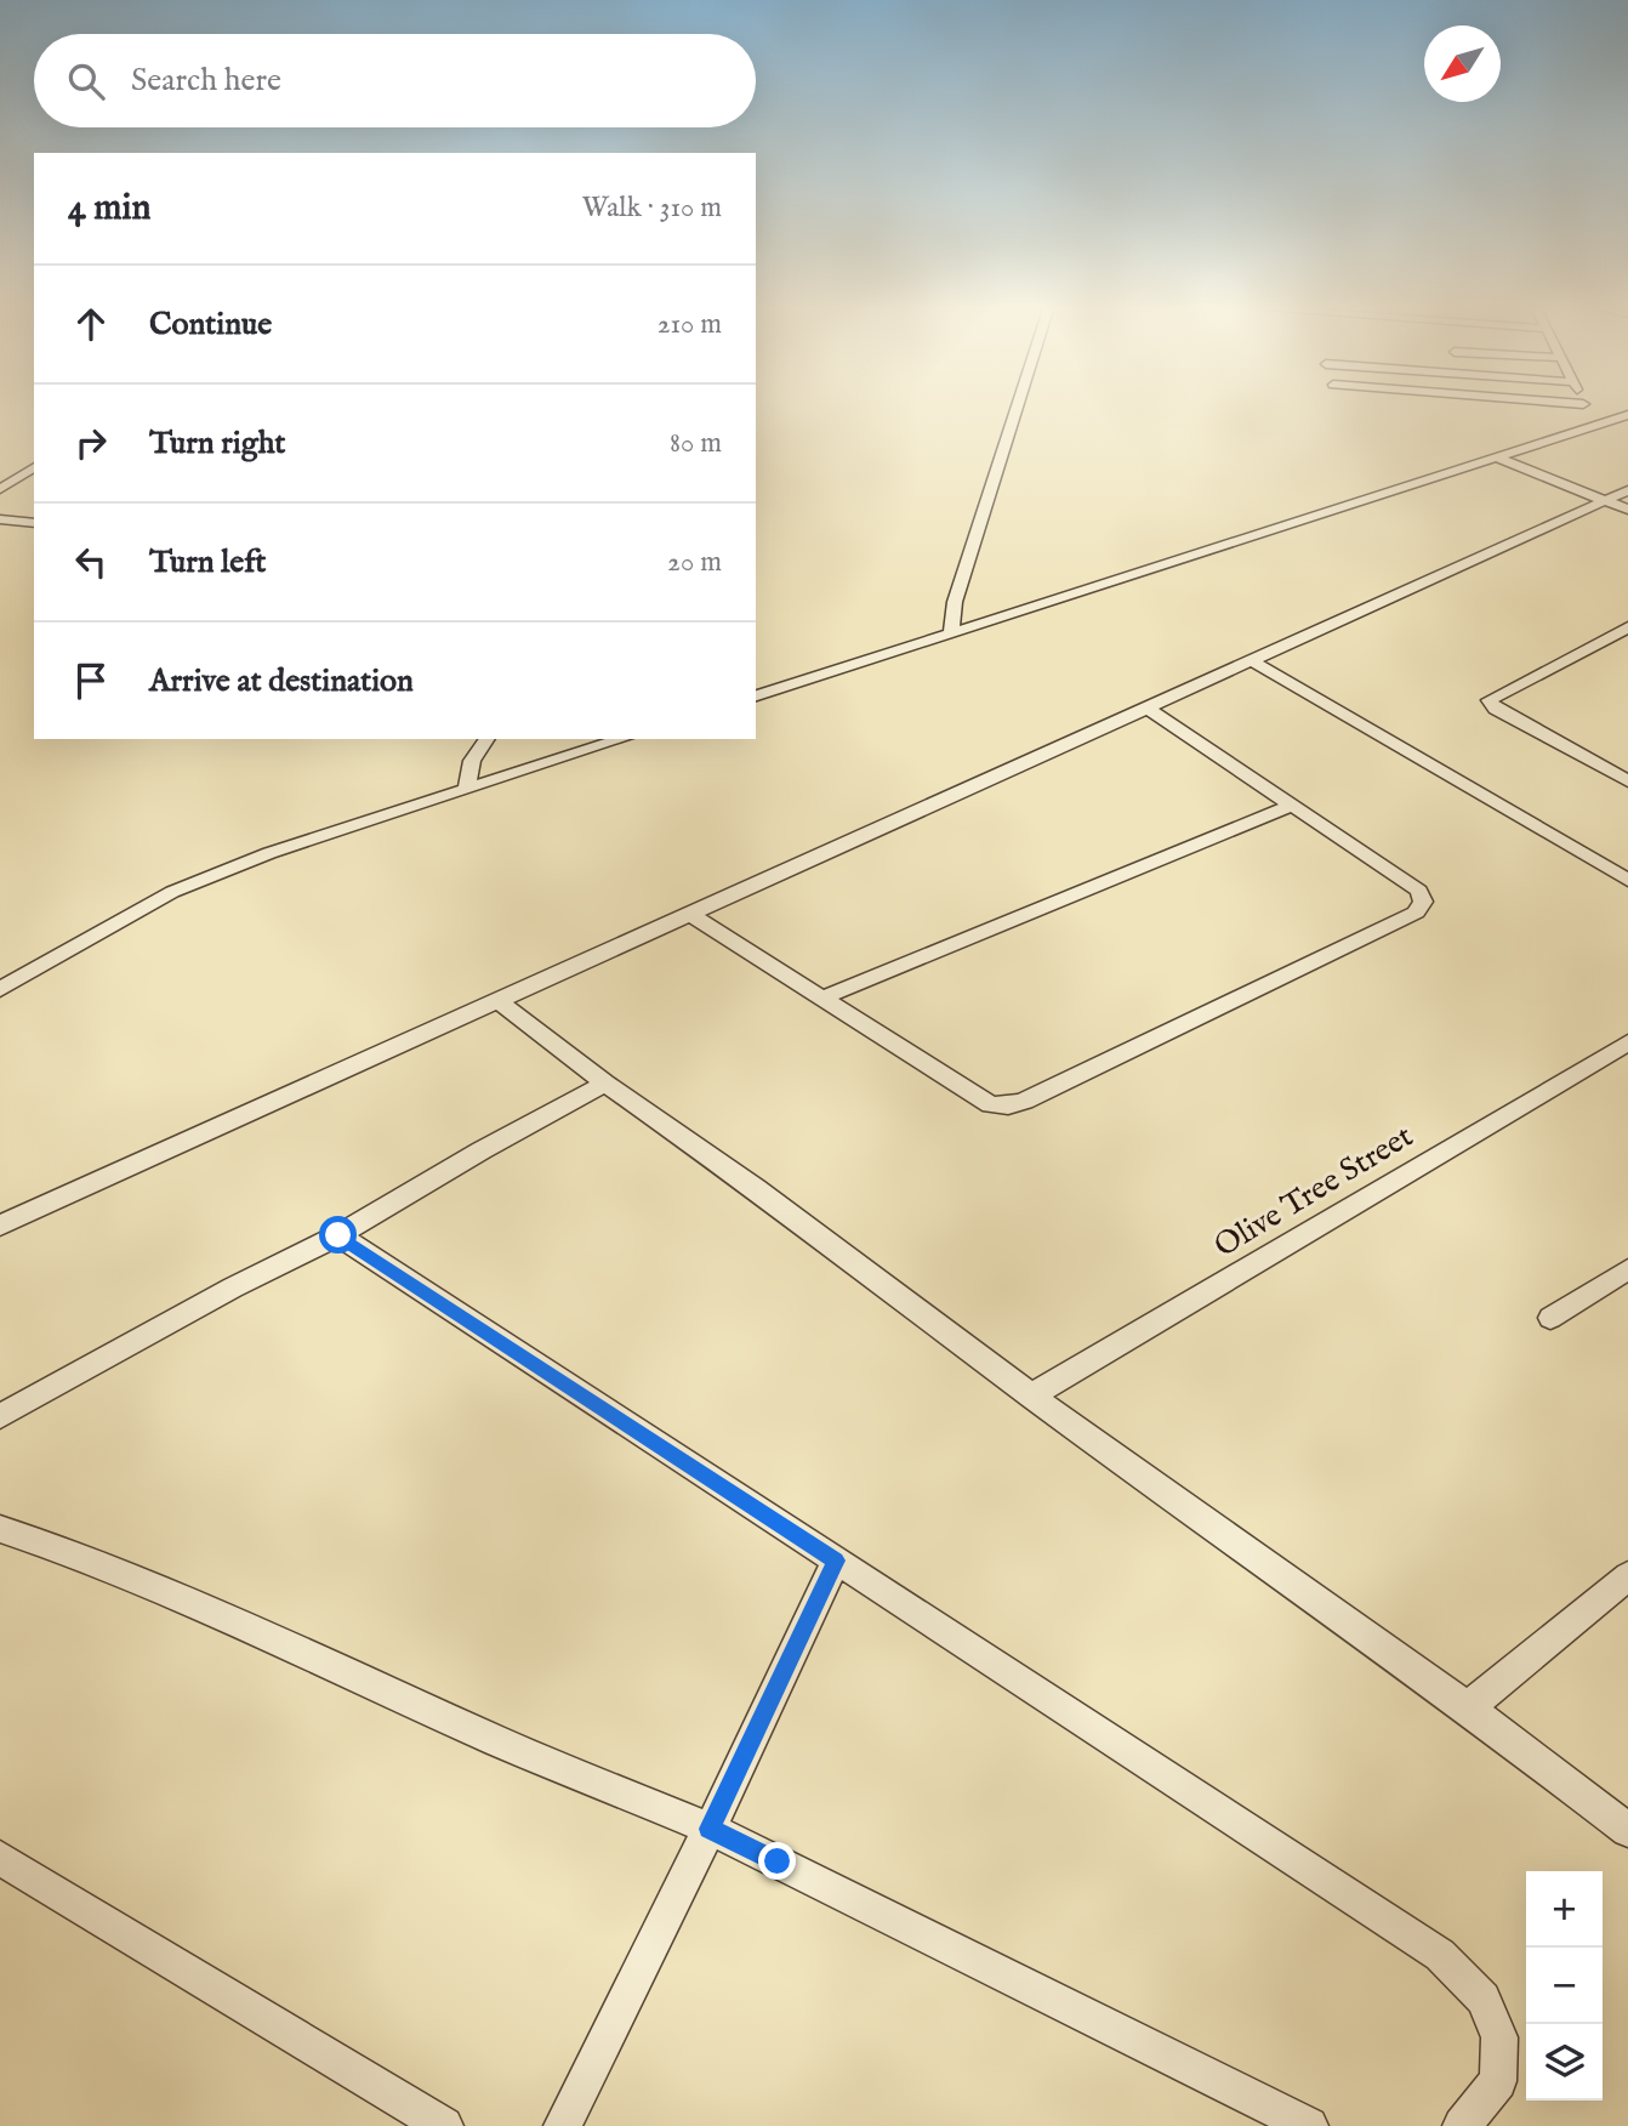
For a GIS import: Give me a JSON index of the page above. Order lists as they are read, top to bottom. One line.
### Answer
{"streets":{"street":["Olive Tree Street"]},"north":"bottom left","page":{"search":"Search here","heading":["4 min","Walk · 310 m"],"list":[["Continue","210 m"],["Turn right","80 m"],["Turn left","20 m"],"Arrive at destination"],"map_buttons":["+","−"]}}
